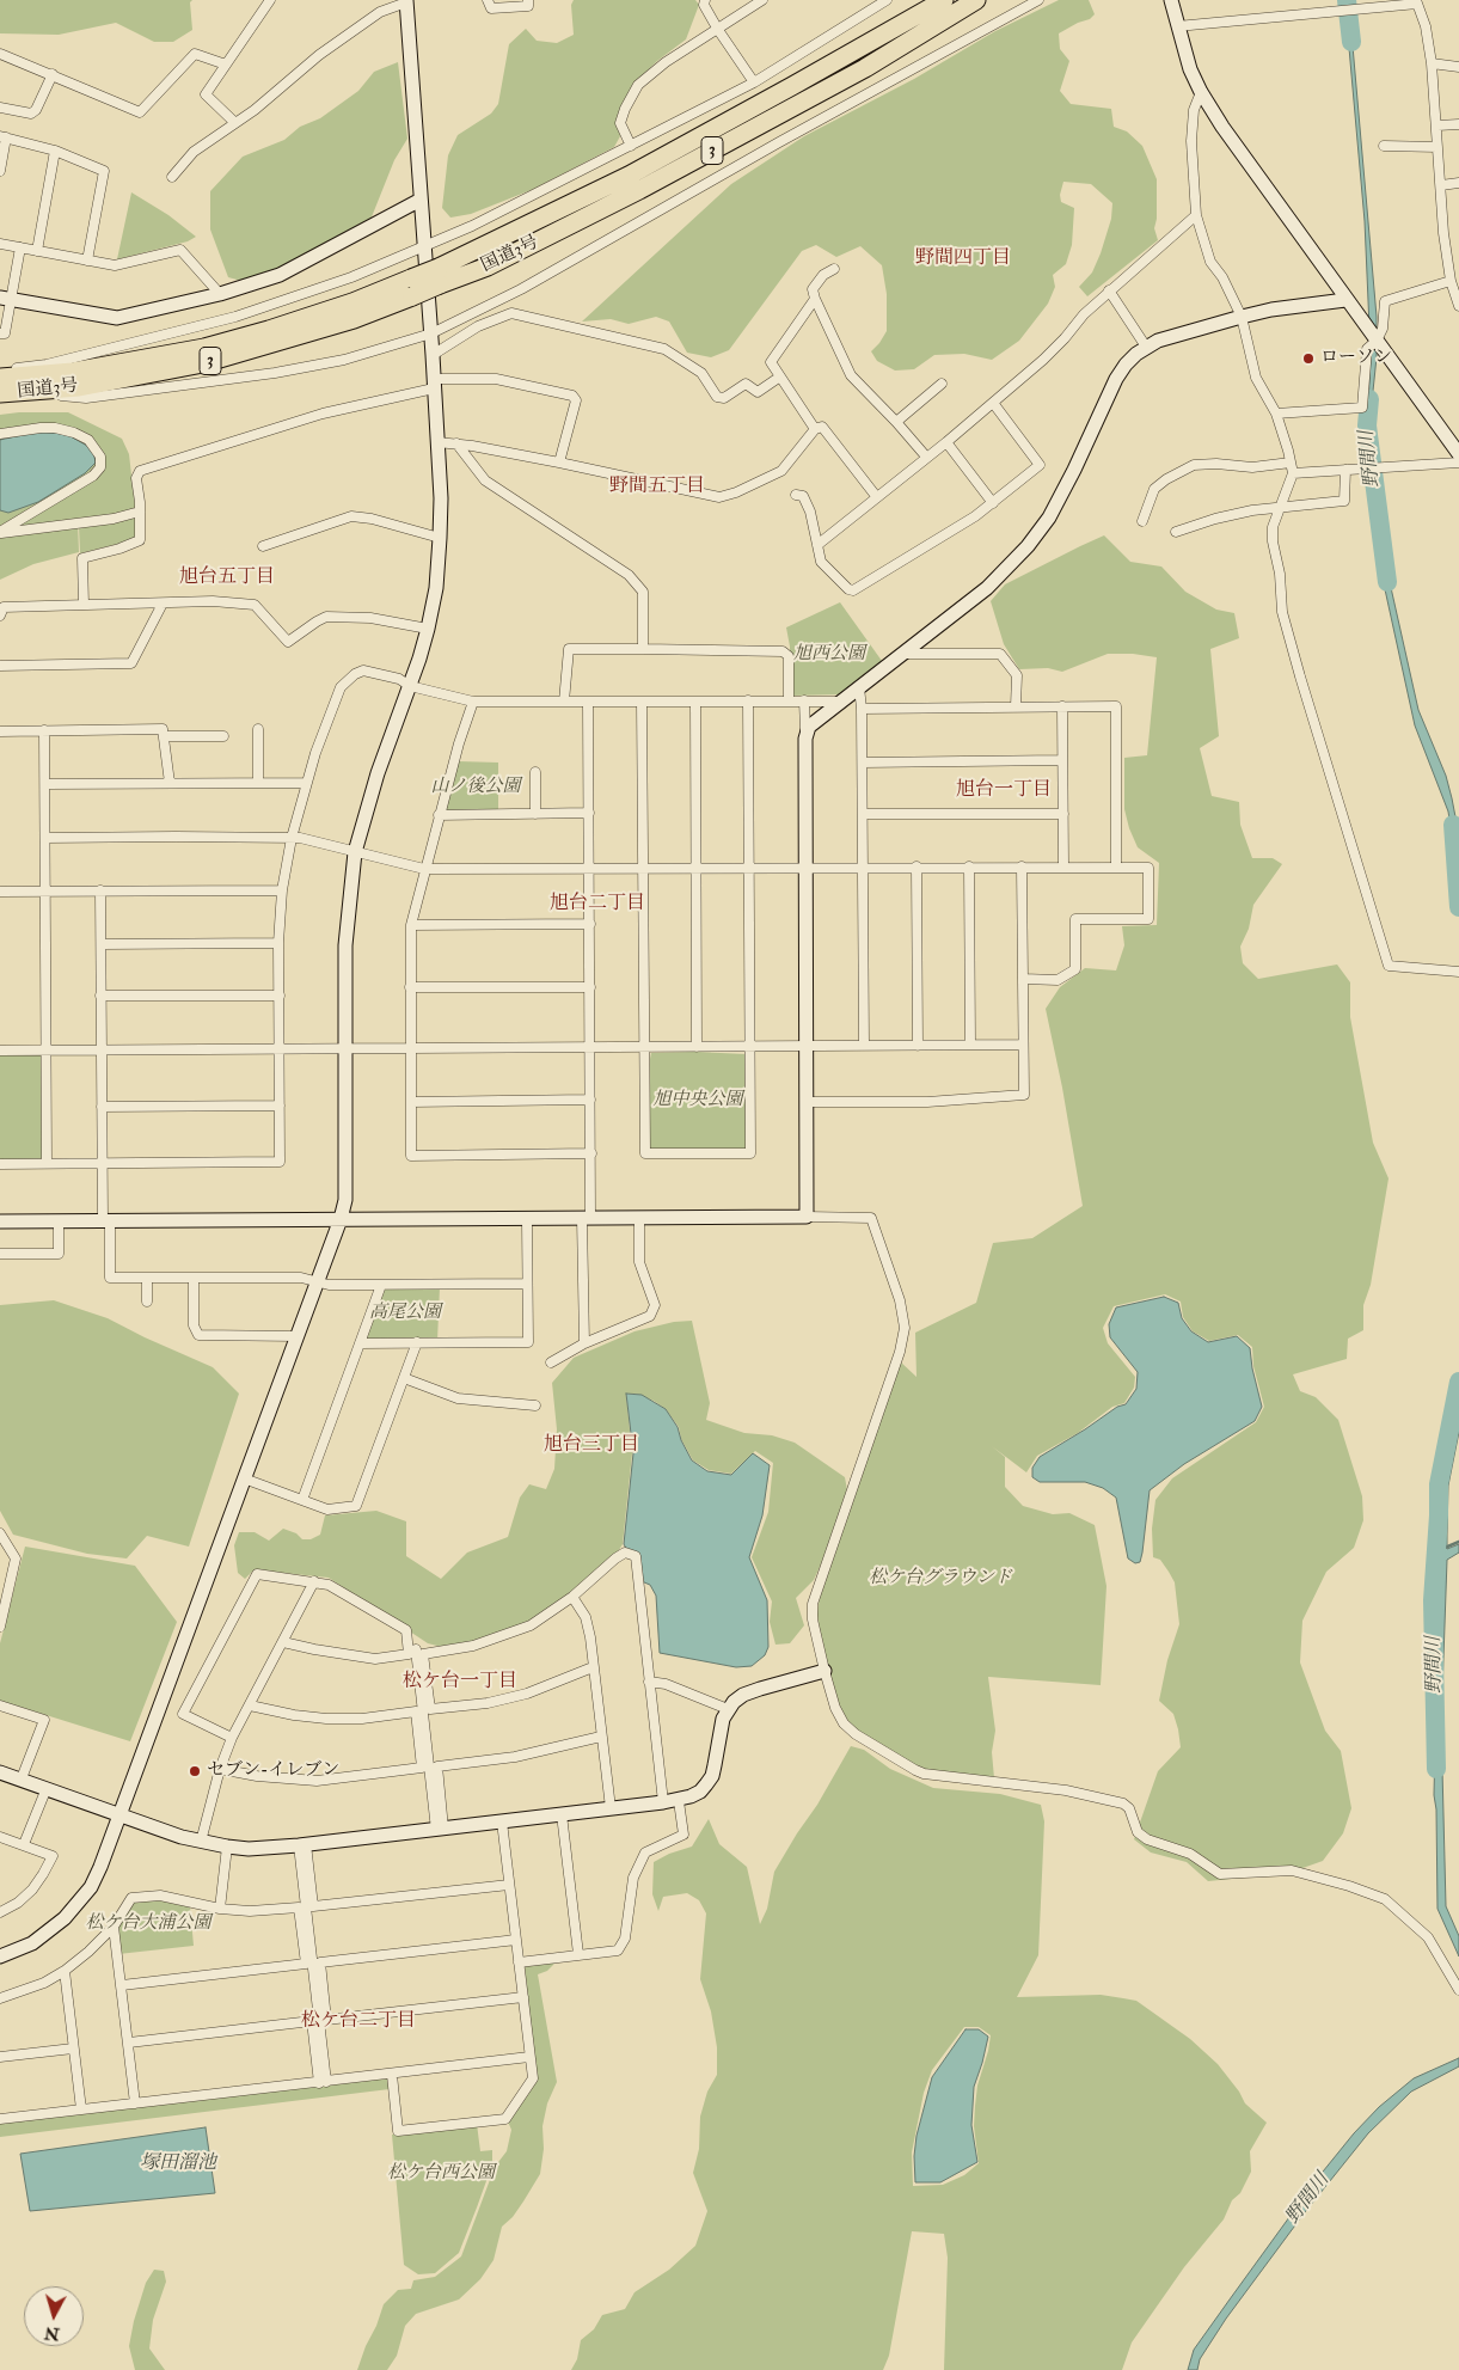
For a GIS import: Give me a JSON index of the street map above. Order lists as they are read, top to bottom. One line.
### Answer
{"streets":{"highway":["3","国道3号"]},"districts":["野間四丁目","野間五丁目","旭台五丁目","旭台一丁目","旭台二丁目","旭台三丁目","松ケ台一丁目","松ケ台二丁目"],"water":["野間川","塚田溜池"],"parks":["旭西公園","山ノ後公園","旭中央公園","高尾公園","松ケ台グラウンド","松ケ台大浦公園","松ケ台西公園"],"places":["ローソン","セブン-イレブン"],"north":"bottom"}
